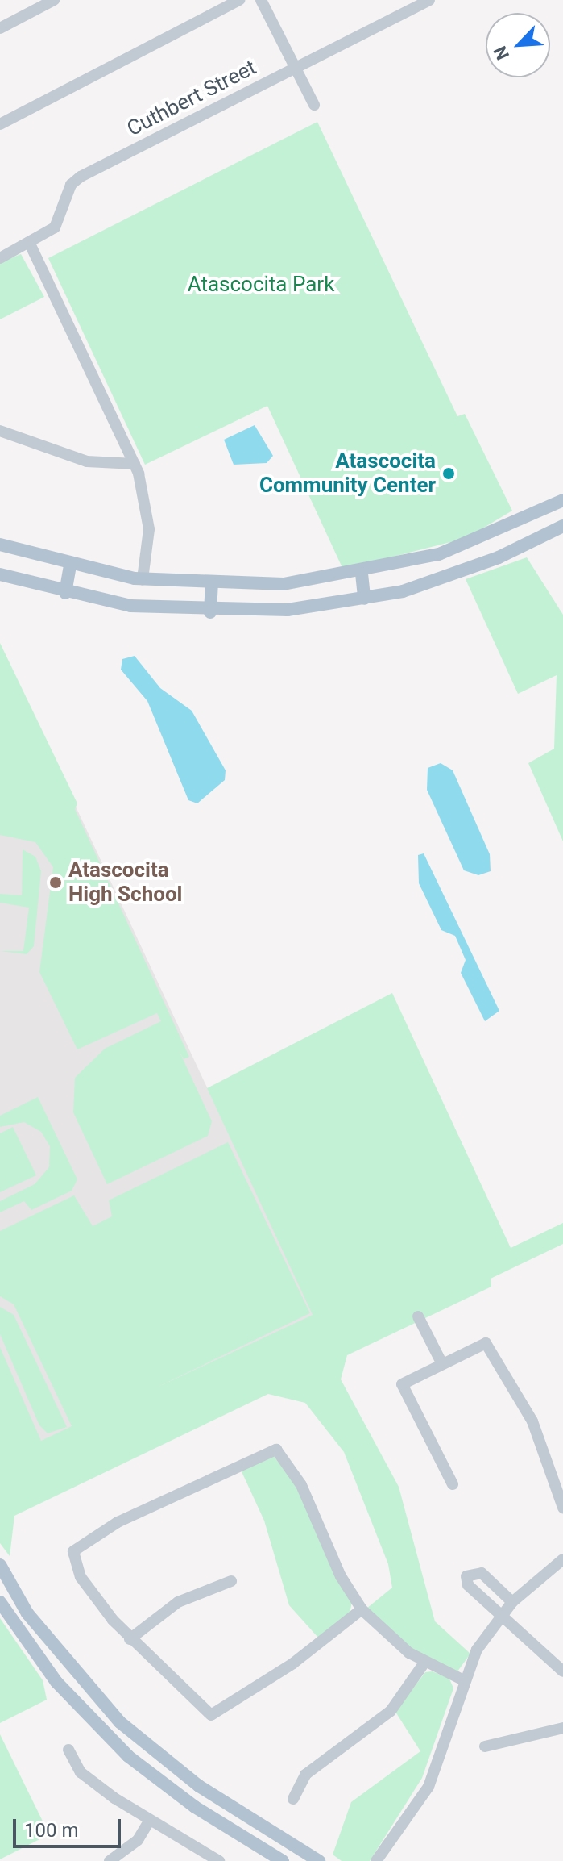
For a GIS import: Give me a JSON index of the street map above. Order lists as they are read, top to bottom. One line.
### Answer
{"streets":{"street":["Cuthbert Street"]},"parks":["Atascocita Park"],"places":["Atascocita Community Center","Atascocita High School"],"scale_bar":"100 m","north":"bottom left"}
